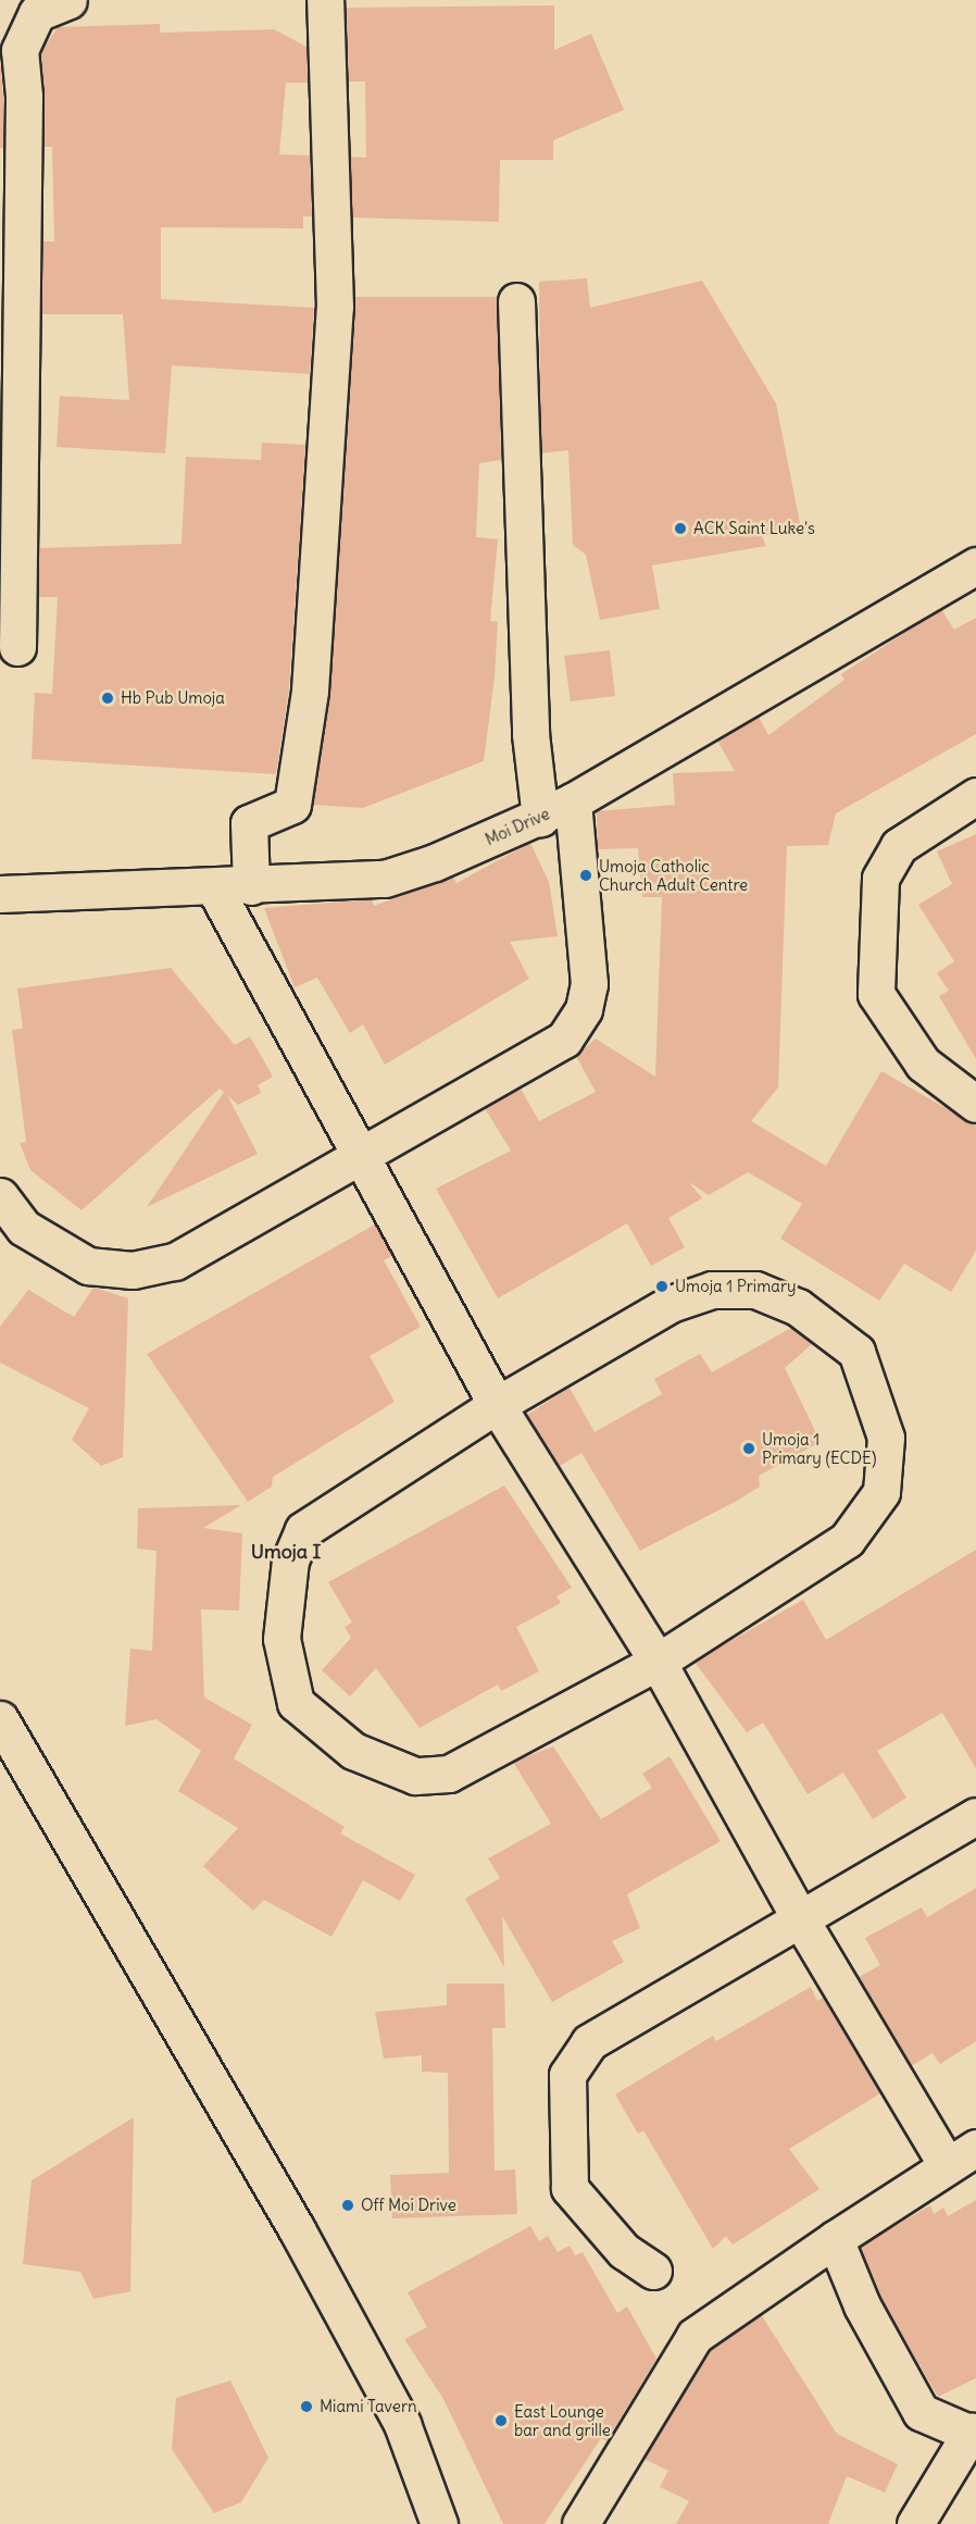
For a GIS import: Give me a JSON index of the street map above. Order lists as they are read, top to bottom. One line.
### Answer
{"streets":{"street":["Moi Drive"]},"districts":["Umoja I"],"places":["ACK Saint Luke's","Hb Pub Umoja","Umoja Catholic Church Adult Centre","Umoja 1 Primary","Umoja 1 Primary (ECDE)","Off Moi Drive","Miami Tavern","East Lounge bar and grille"]}
